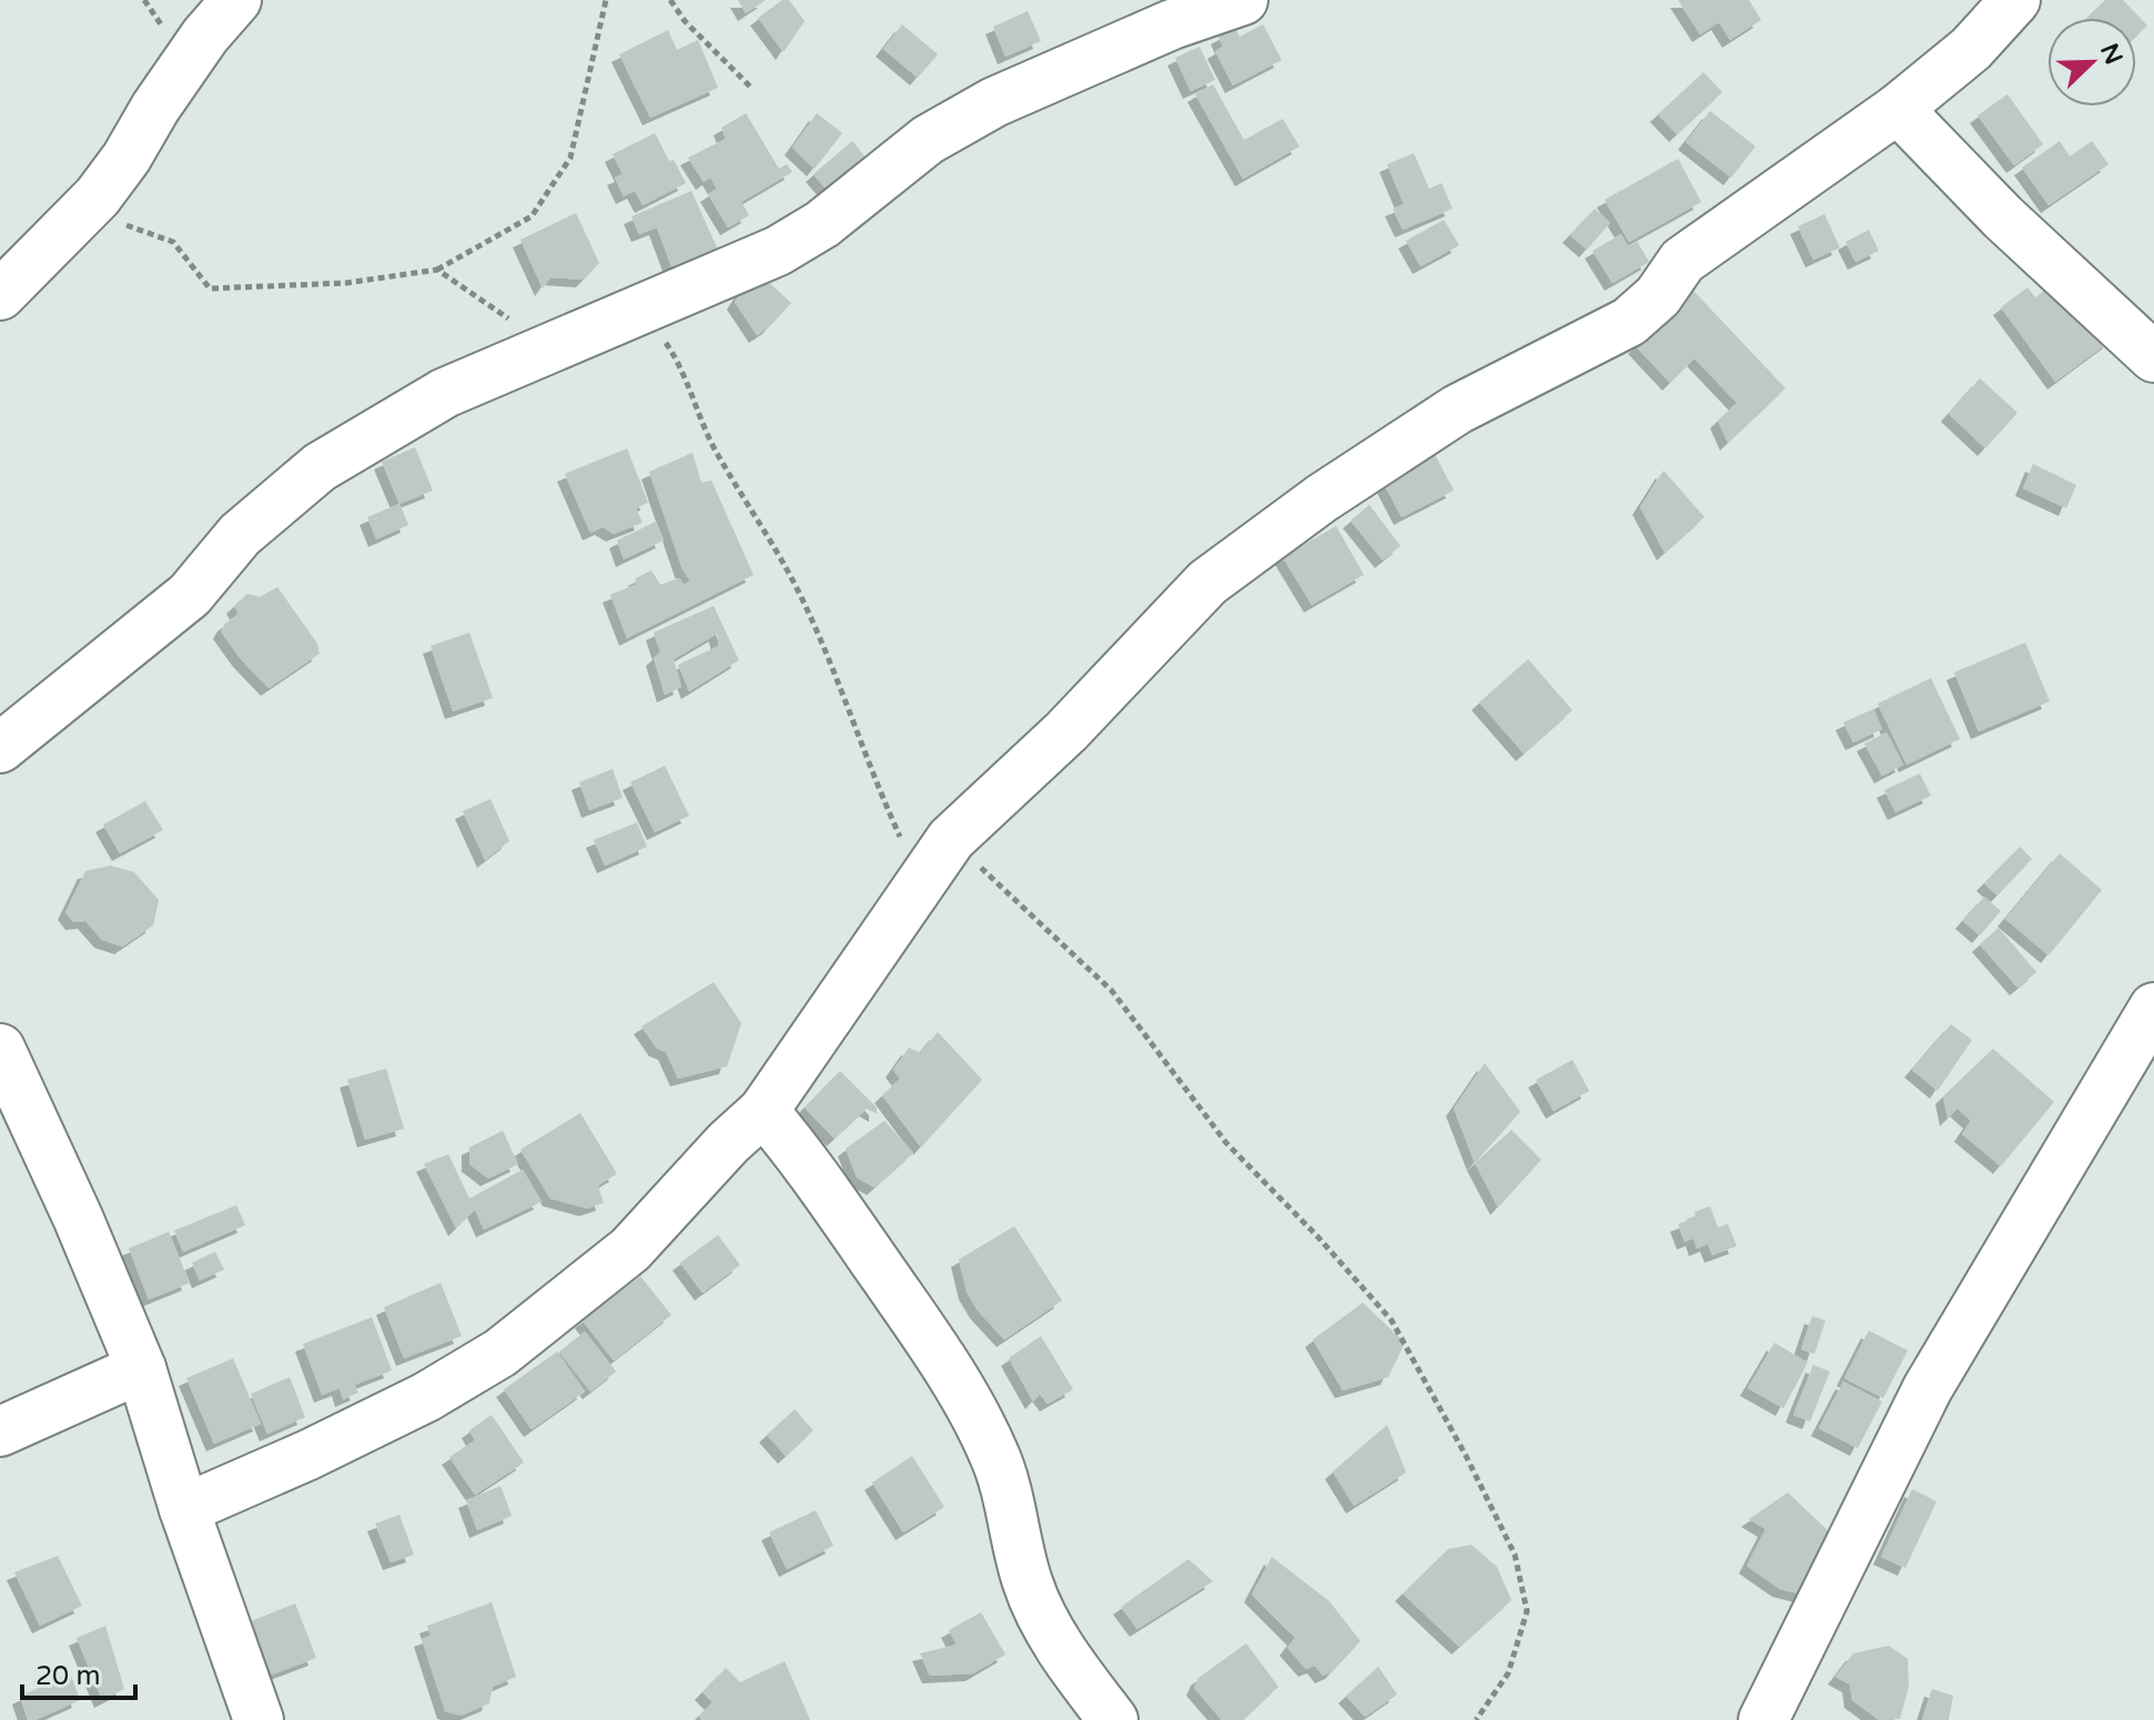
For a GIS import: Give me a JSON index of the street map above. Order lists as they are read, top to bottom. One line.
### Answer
{"scale_bar":"20 m","north":"top right"}
